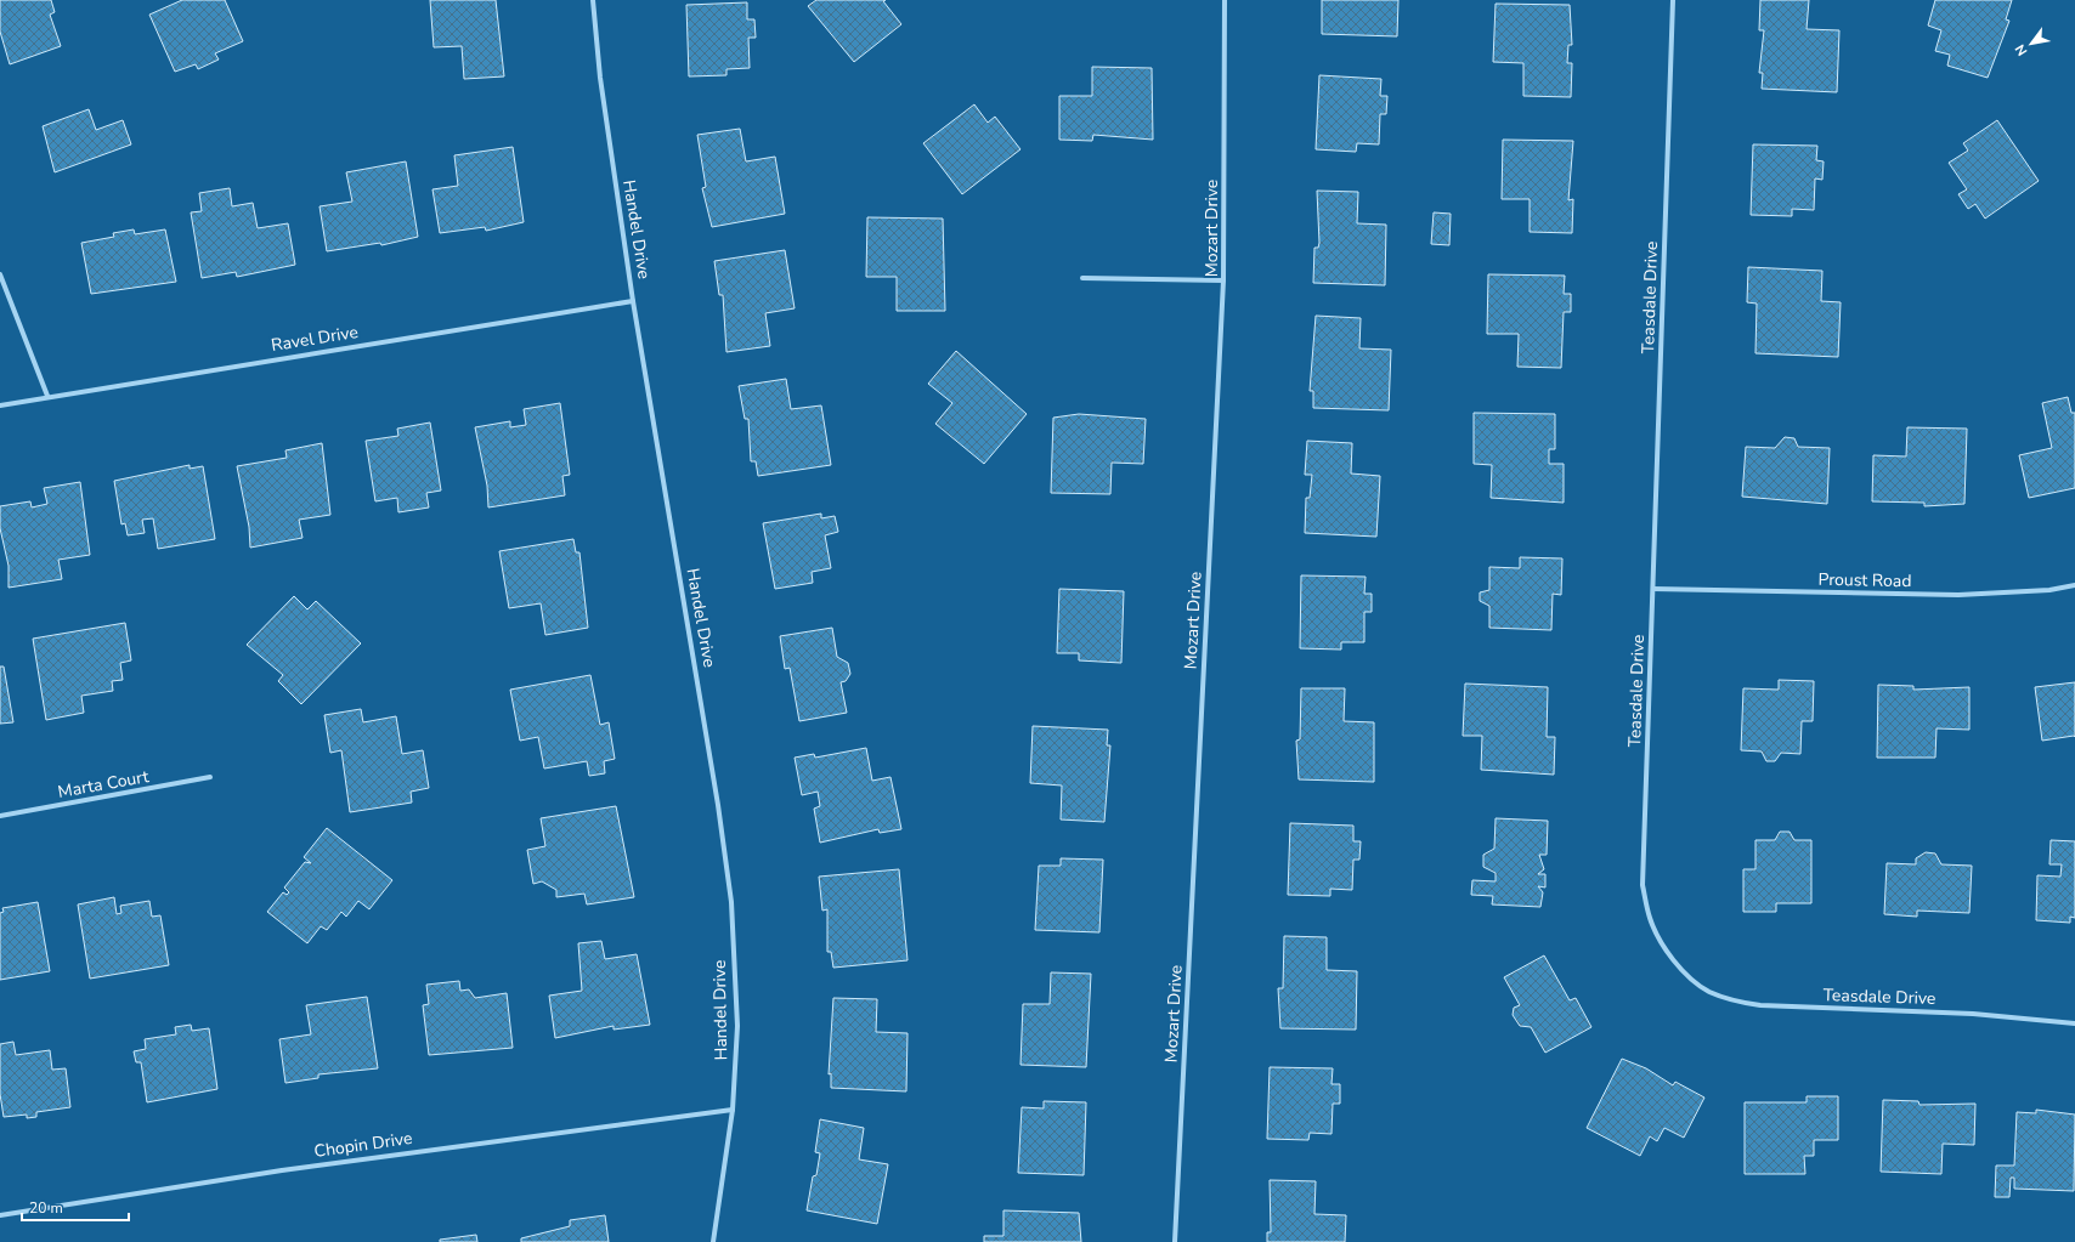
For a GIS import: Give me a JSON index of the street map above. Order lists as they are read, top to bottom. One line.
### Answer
{"streets":{"street":["Mozart Drive","Handel Drive","Teasdale Drive","Ravel Drive","Proust Road","Marta Court","Chopin Drive"]},"crossings":[["Handel Drive","Ravel Drive"],["Handel Drive","Chopin Drive"],["Teasdale Drive","Proust Road"]],"scale_bar":"20 m","north":"bottom left"}
